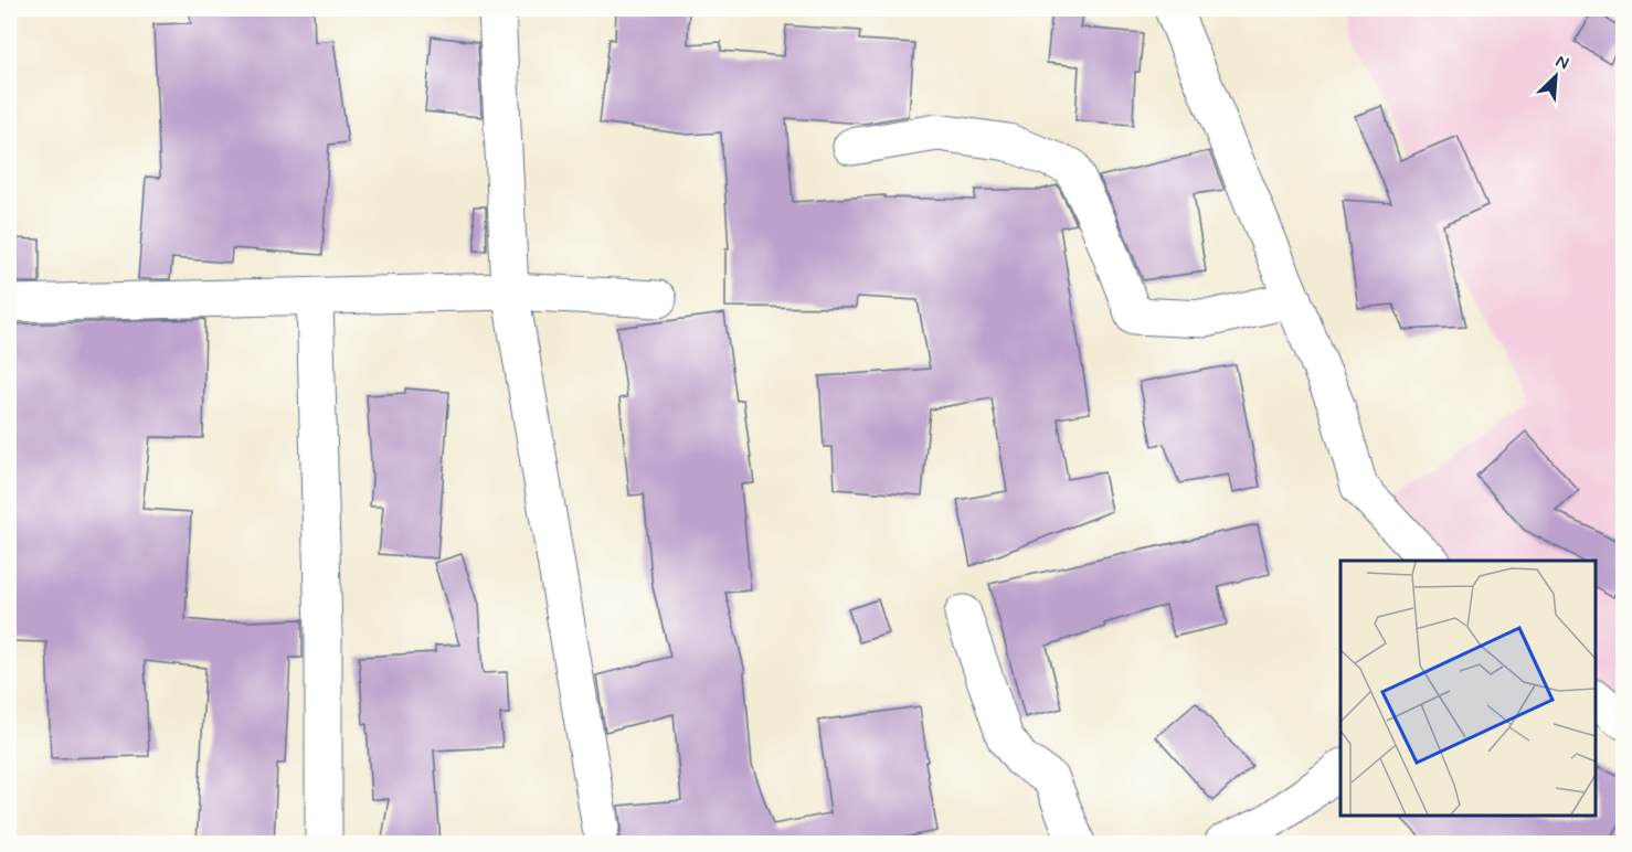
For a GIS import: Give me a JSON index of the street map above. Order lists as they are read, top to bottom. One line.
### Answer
{"north":"top right"}
